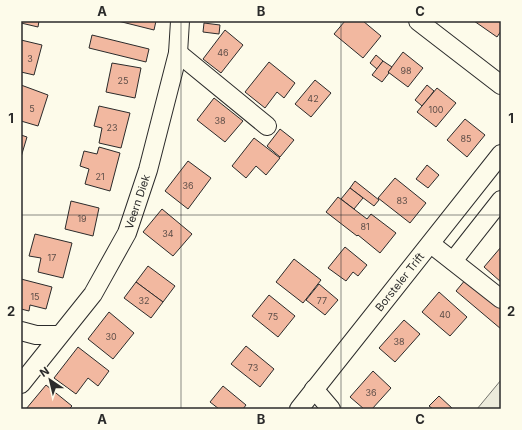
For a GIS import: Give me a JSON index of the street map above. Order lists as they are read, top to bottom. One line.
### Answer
{"streets":{"street":["Veern Diek","Borsteler Trift"]},"house_numbers":["46","3","98","25","42","5","100","38","23","85","21","36","83","19","81","34","17","15","32","77","40","75","30","38","73","36"],"north":"top left","grid":{"columns":["A","B","C"],"rows":["1","2"]}}
